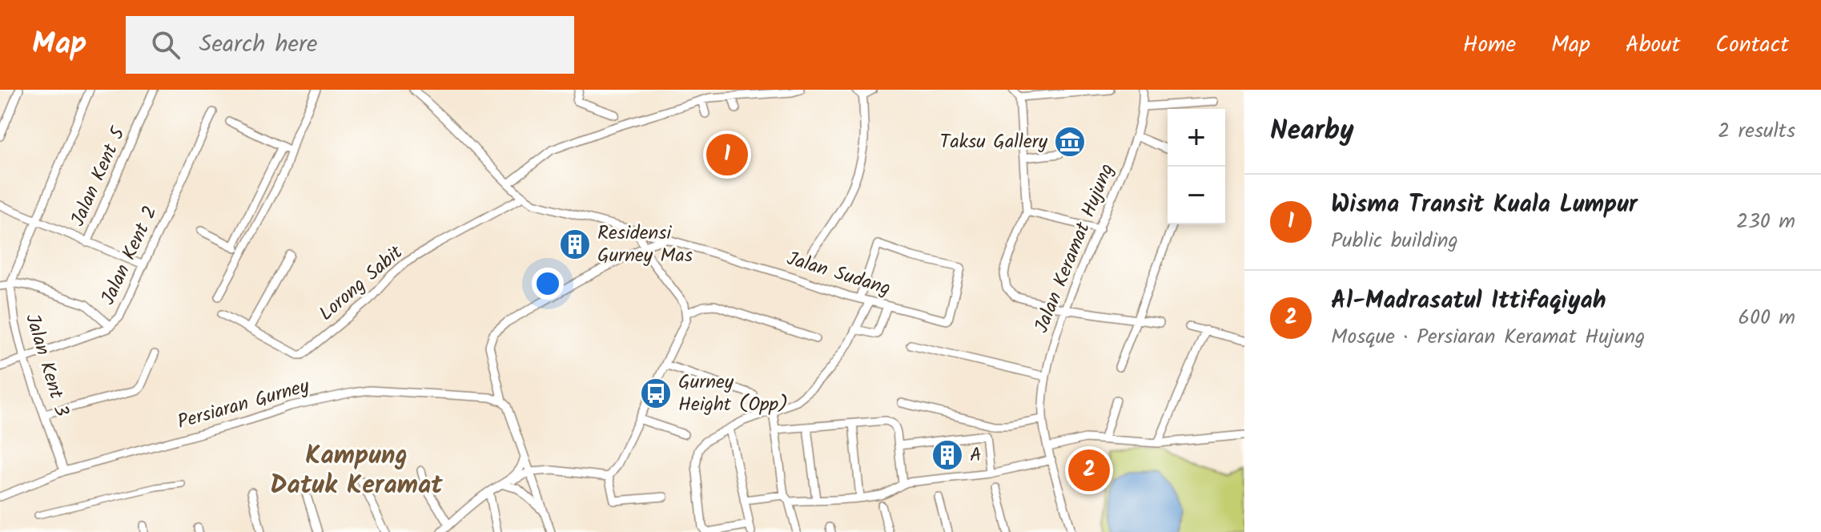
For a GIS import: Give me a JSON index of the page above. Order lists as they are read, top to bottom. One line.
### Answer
{"streets":{"street":["Jalan Kent 5","Jalan Keramat Hujung","Jalan Kent 2","Jalan Sudang","Lorong Sabit","Jalan Kent 3","Persiaran Gurney"]},"crossings":[["Jalan Kent 2","Jalan Kent 3"],["Jalan Sudang","Lorong Sabit"],["Jalan Kent 3","Persiaran Gurney"]],"districts":["Kampung Datuk Keramat"],"places":{"museum":["Taksu Gallery"],"building":["Residensi Gurney Mas","A"],"bus stop":["Gurney Height (Opp)"]},"page":{"header":"Map","search":"Search here","nav":["Home","Map","About","Contact"],"heading":["Nearby","2 results"],"map_buttons":["+","−"],"pins":["1","2"],"list":[{"mark":"1","name":"Wisma Transit Kuala Lumpur","note":"Public building","value":"230 m"},{"mark":"2","name":"Al-Madrasatul Ittifaqiyah","note":"Mosque · Persiaran Keramat Hujung","value":"600 m"}]}}
